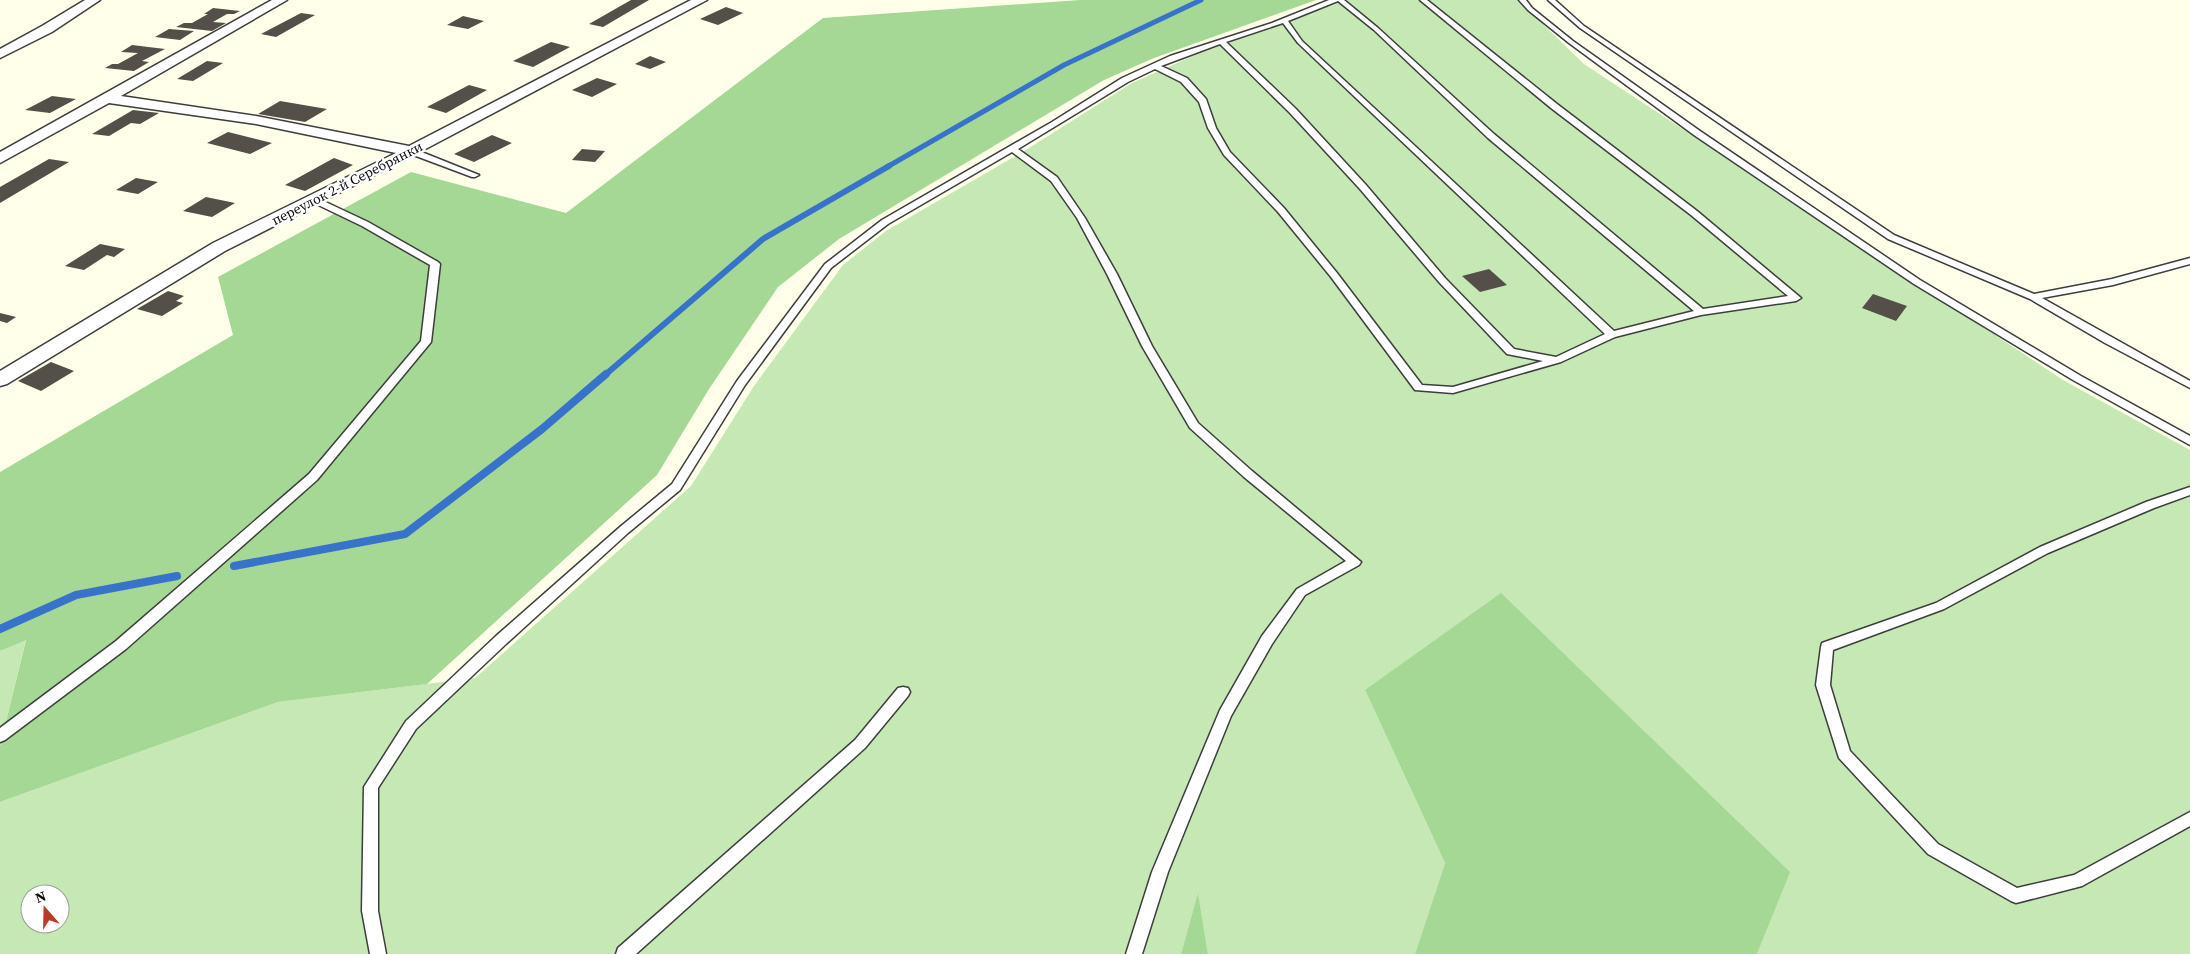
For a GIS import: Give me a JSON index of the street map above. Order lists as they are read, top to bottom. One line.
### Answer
{"streets":{"street":["переулок 2-й Серебрянки"]},"north":"top"}
